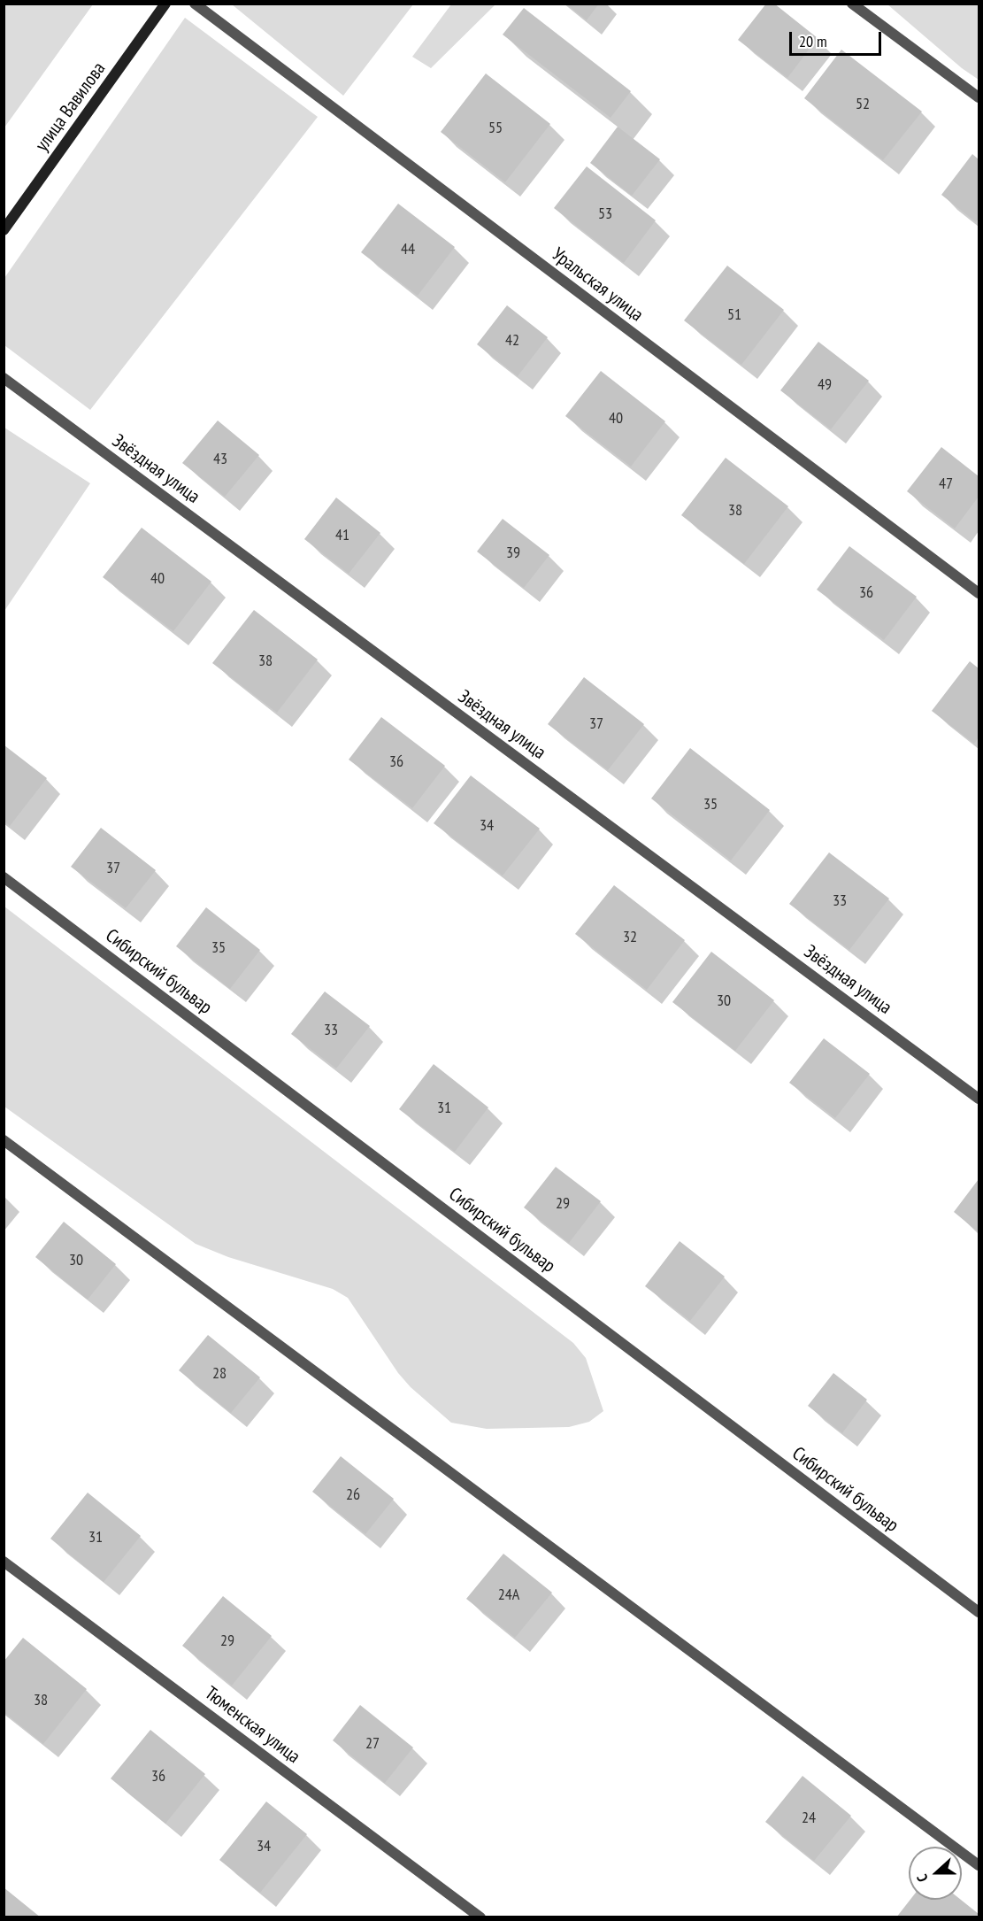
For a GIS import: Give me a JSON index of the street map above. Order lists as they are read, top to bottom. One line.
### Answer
{"streets":{"street":["улица Вавилова","Уральская улица","Звёздная улица","Сибирский бульвар","Тюменская улица"]},"house_numbers":["52","55","53","44","51","42","49","40","43","47","38","41","39","40","36","38","37","36","35","34","37","33","32","35","30","33","31","29","30","28","26","31","24А","29","38","27","36","24","34"],"scale_bar":"20 m","north":"left"}
